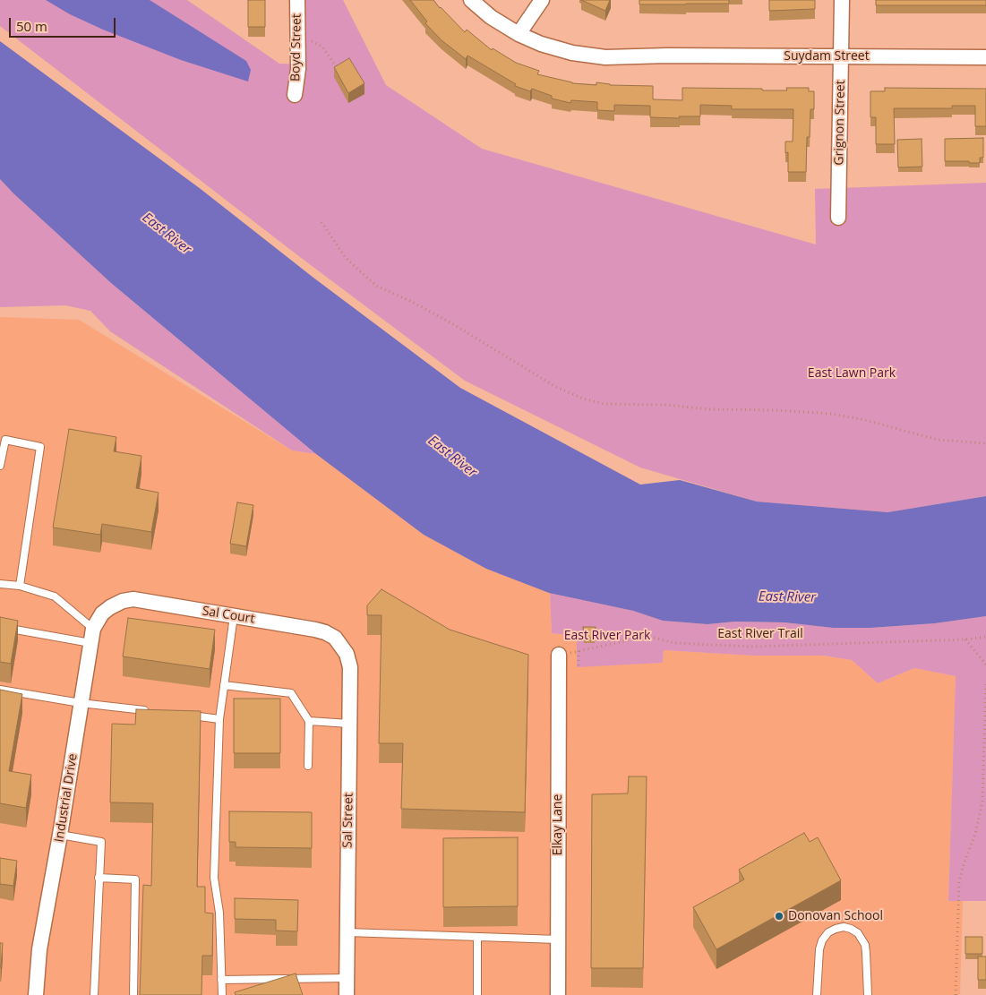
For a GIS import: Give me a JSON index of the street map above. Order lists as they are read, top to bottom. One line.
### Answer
{"streets":{"street":["Boyd Street","Suydam Street","Grignon Street","Sal Court","Industrial Drive","Sal Street","Elkay Lane"],"path":["East River Trail"]},"crossings":[["Suydam Street","Grignon Street"],["Sal Court","Industrial Drive"],["Sal Court","Sal Street"],["East River Trail","Elkay Lane"]],"water":["East River"],"parks":["East Lawn Park","East River Park"],"places":["Donovan School"],"scale_bar":"50 m"}
